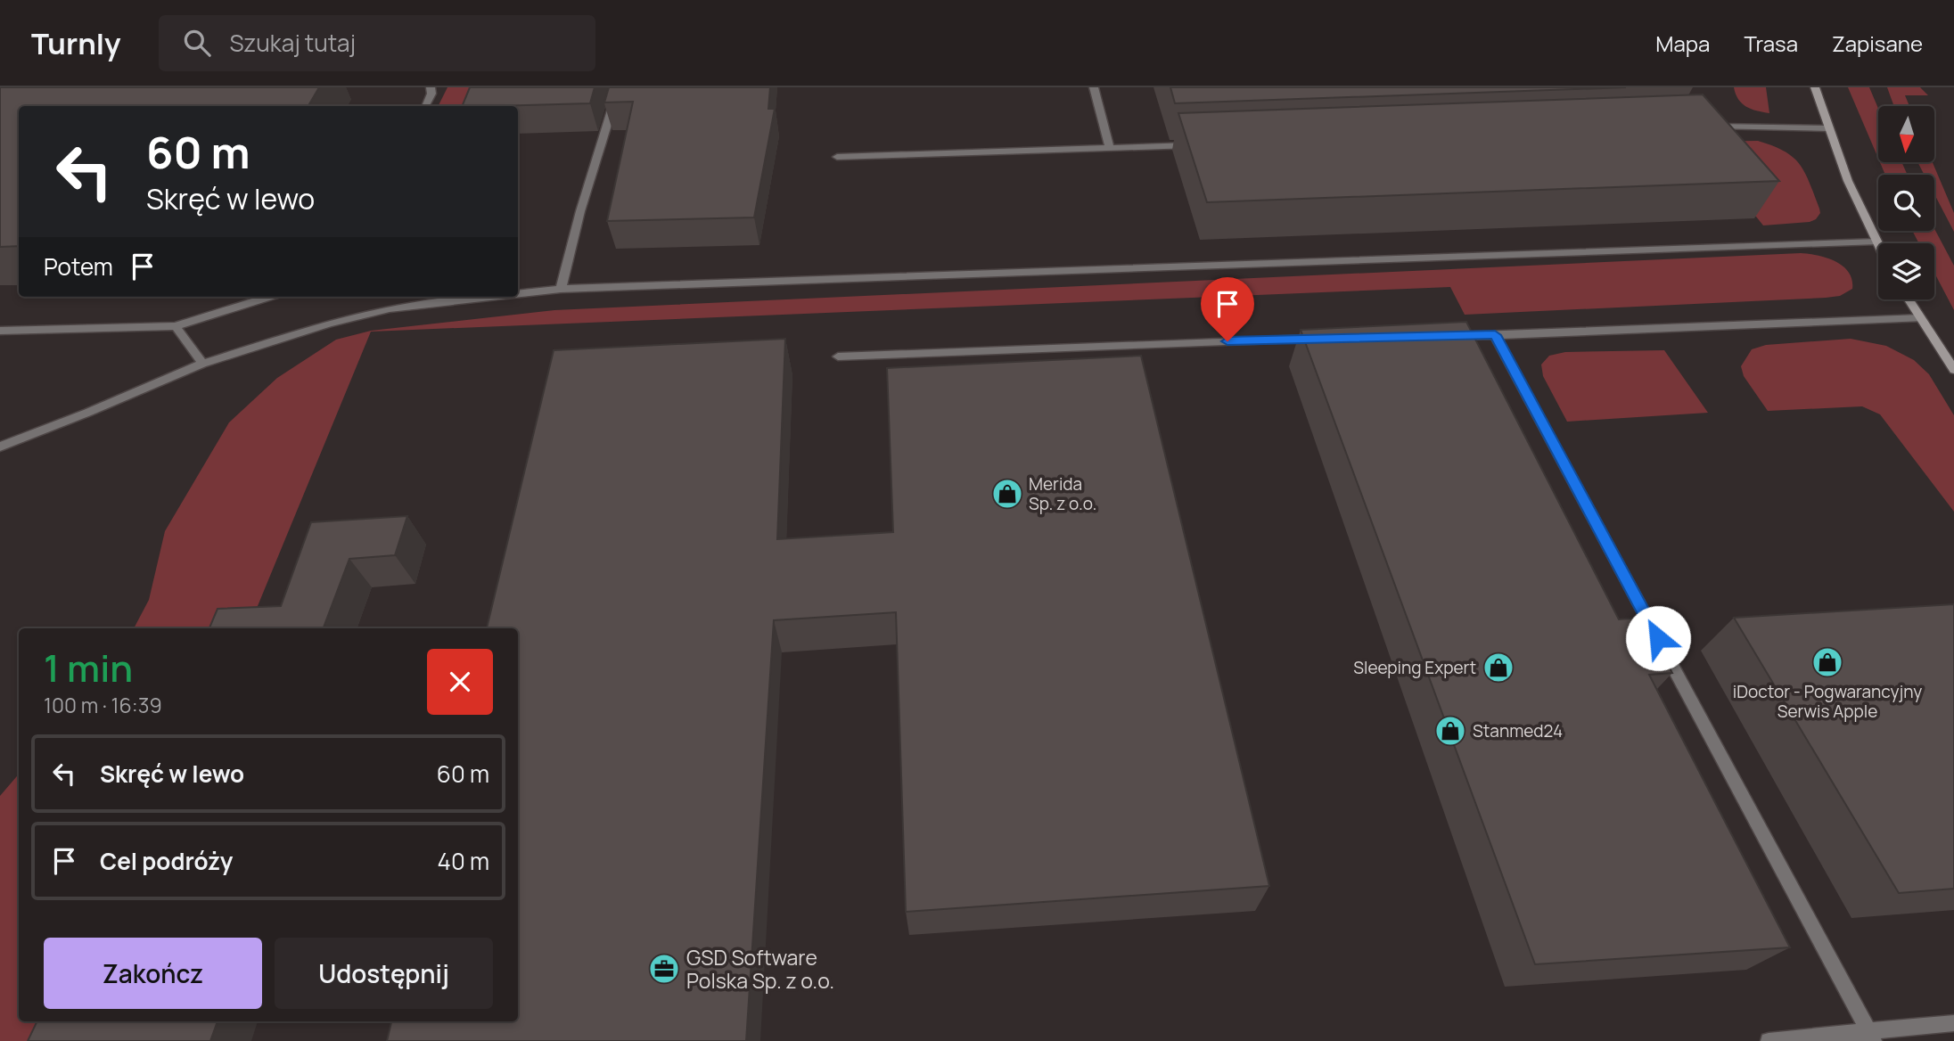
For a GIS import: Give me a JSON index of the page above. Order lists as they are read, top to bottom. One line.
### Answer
{"places":{"shop":["Merida Sp. z o.o.","iDoctor - Pogwarancyjny Serwis Apple","Sleeping Expert","Stanmed24"],"office":["GSD Software Polska Sp. z o.o."]},"north":"bottom","page":{"header":"Turnly","search":"Szukaj tutaj","nav":["Mapa","Trasa","Zapisane"],"turn":["60 m","Skręć w lewo"],"then":"Potem","heading":["1 min","100 m · 16:39"],"list":[{"name":"Skręć w lewo","value":"60 m"},{"name":"Cel podróży","value":"40 m"}],"buttons":["Zakończ","Udostępnij"]}}
